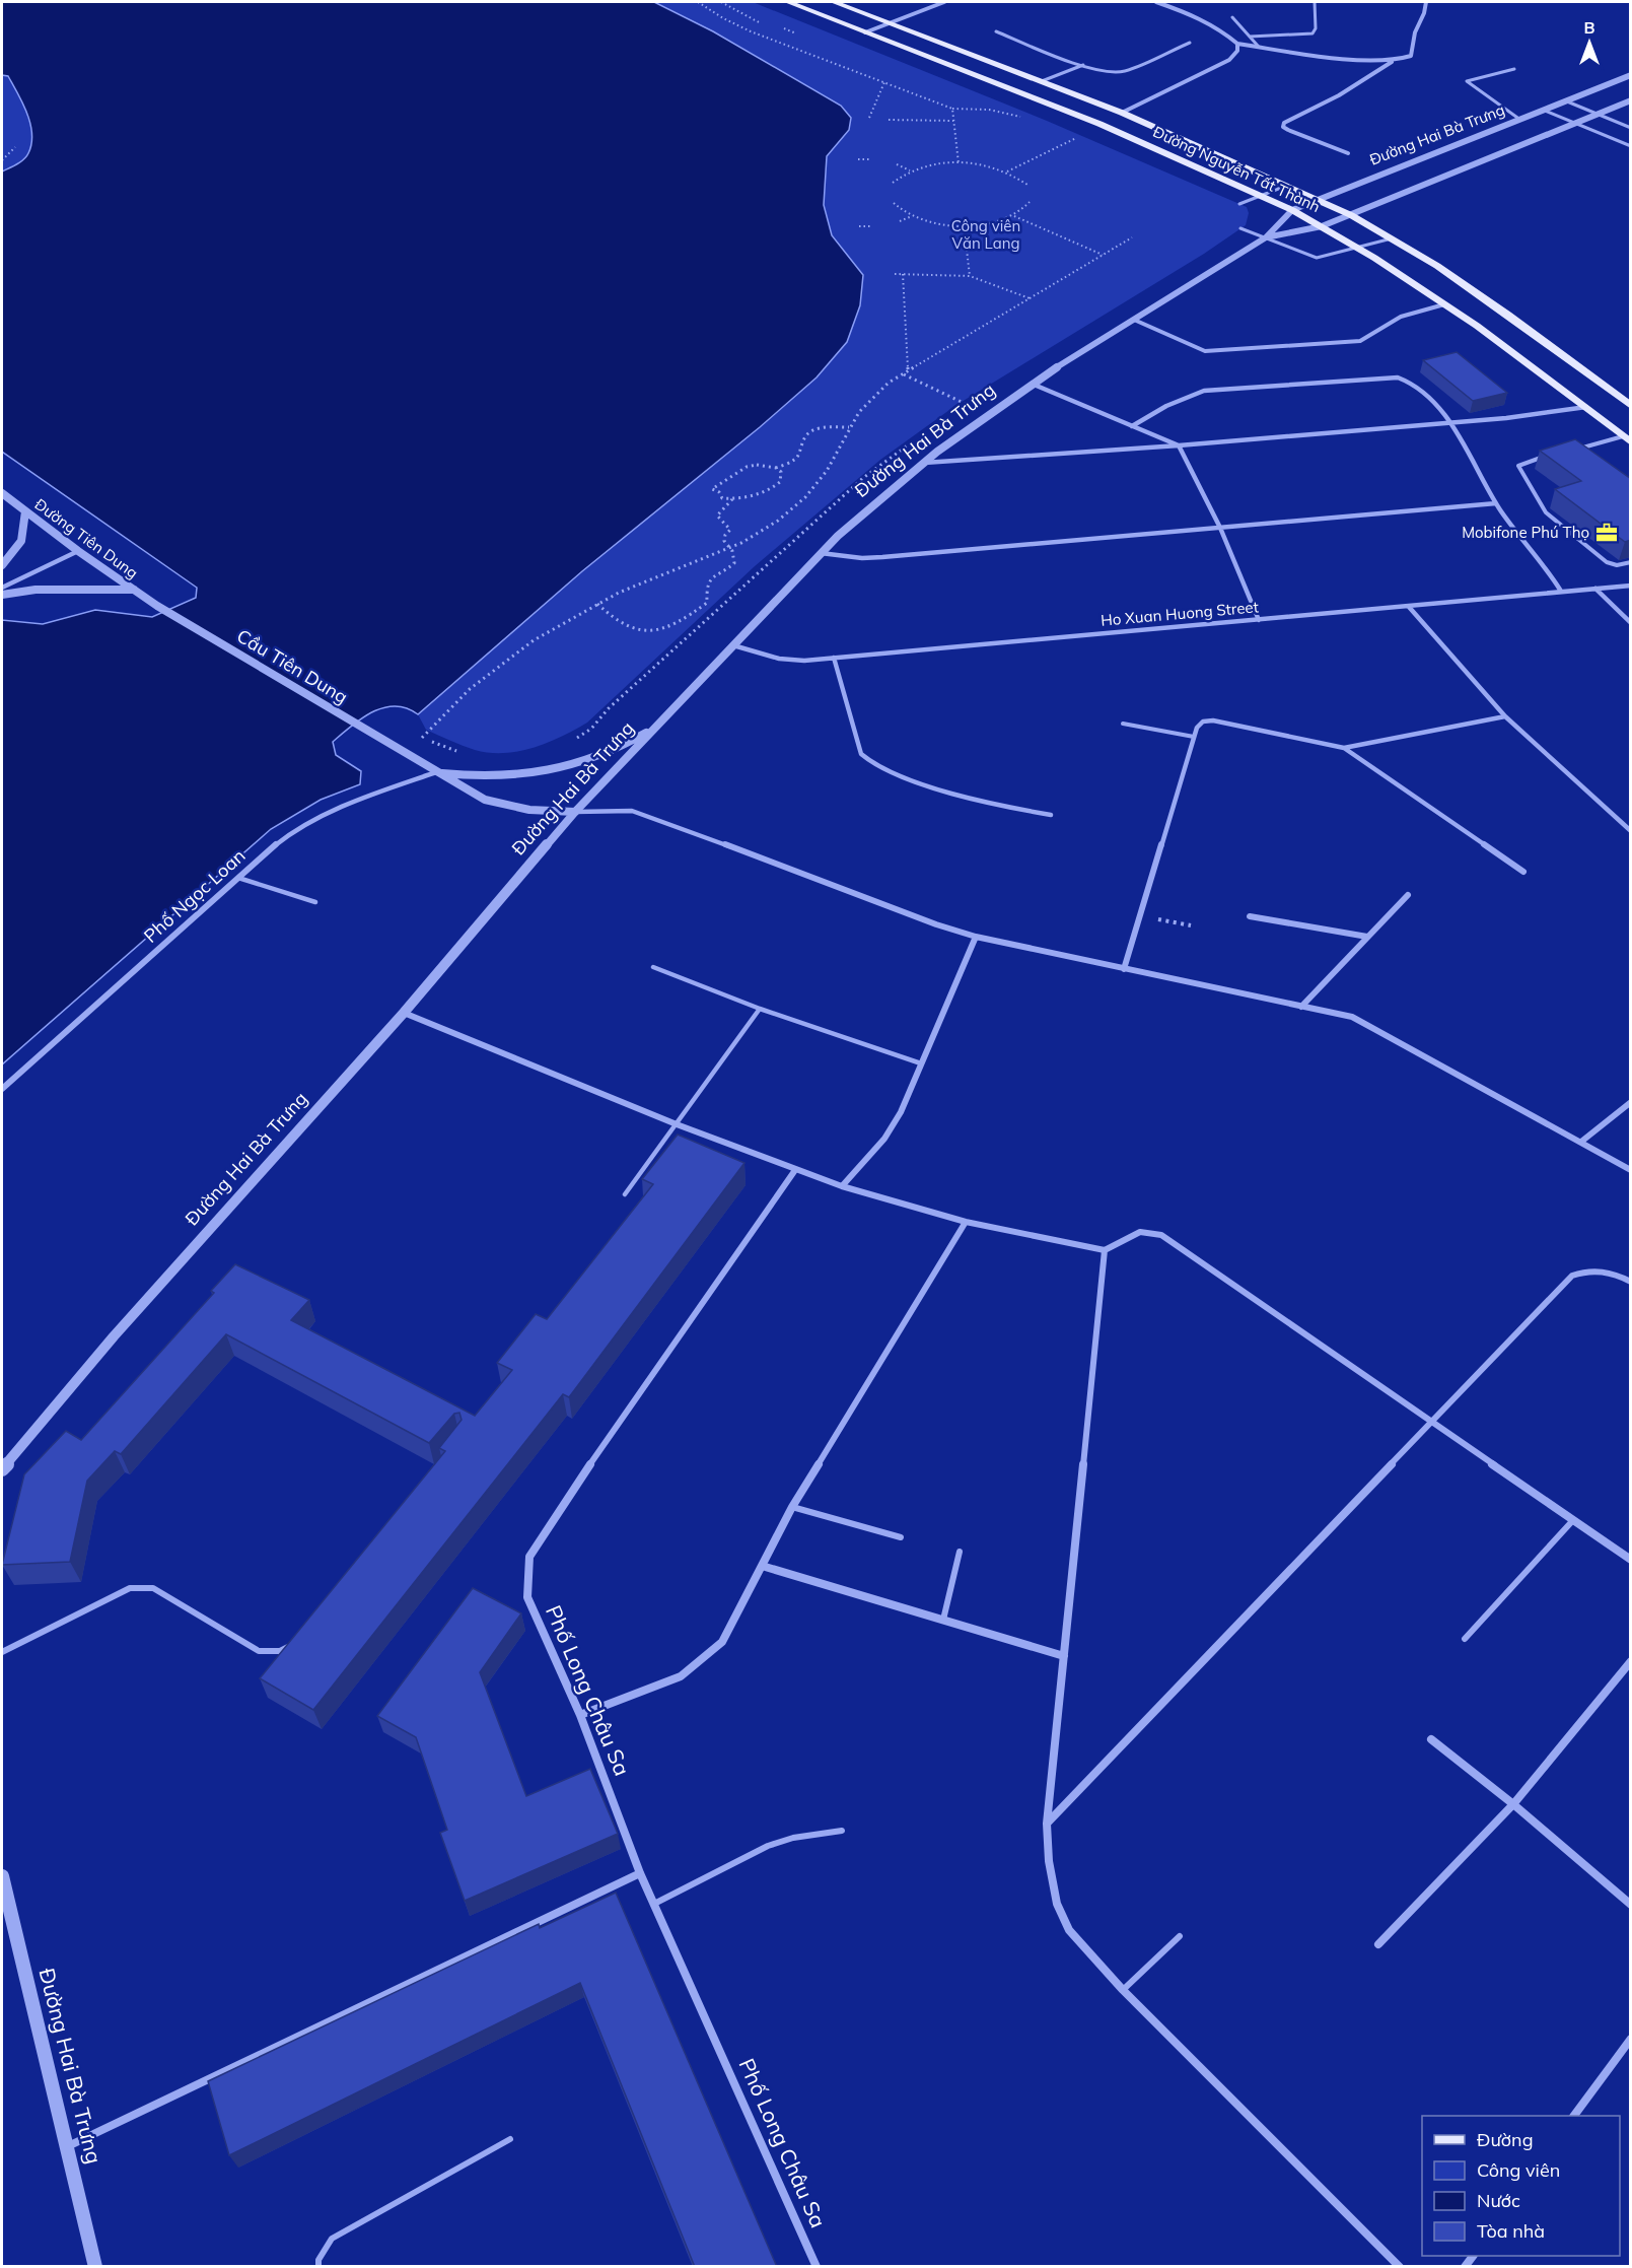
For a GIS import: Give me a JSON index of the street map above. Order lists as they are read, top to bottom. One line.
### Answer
{"streets":{"main road":["Đường Nguyễn Tất Thành"],"street":["Đường Hai Bà Trưng","Đường Tiên Dung","Ho Xuan Huong Street","Cầu Tiên Dung","Phố Ngọc Loan","Phố Long Châu Sa"]},"crossings":[["Đường Hai Bà Trưng","Đường Nguyễn Tất Thành"],["Đường Hai Bà Trưng","Ho Xuan Huong Street"],["Đường Tiên Dung","Cầu Tiên Dung"],["Cầu Tiên Dung","Phố Ngọc Loan"]],"parks":["Công viên Văn Lang"],"places":{"office":["Mobifone Phú Thọ"]},"legend":["Đường","Công viên","Nước","Tòa nhà"],"north":"top"}
